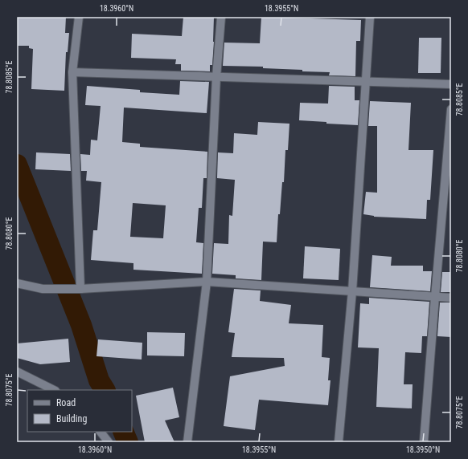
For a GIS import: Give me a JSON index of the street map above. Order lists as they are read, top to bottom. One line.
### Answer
{"legend":["Road","Building"],"coordinates":["18.3960°N","18.3955°N","78.8085°E","78.8080°E","78.8075°E","18.3950°N"]}
